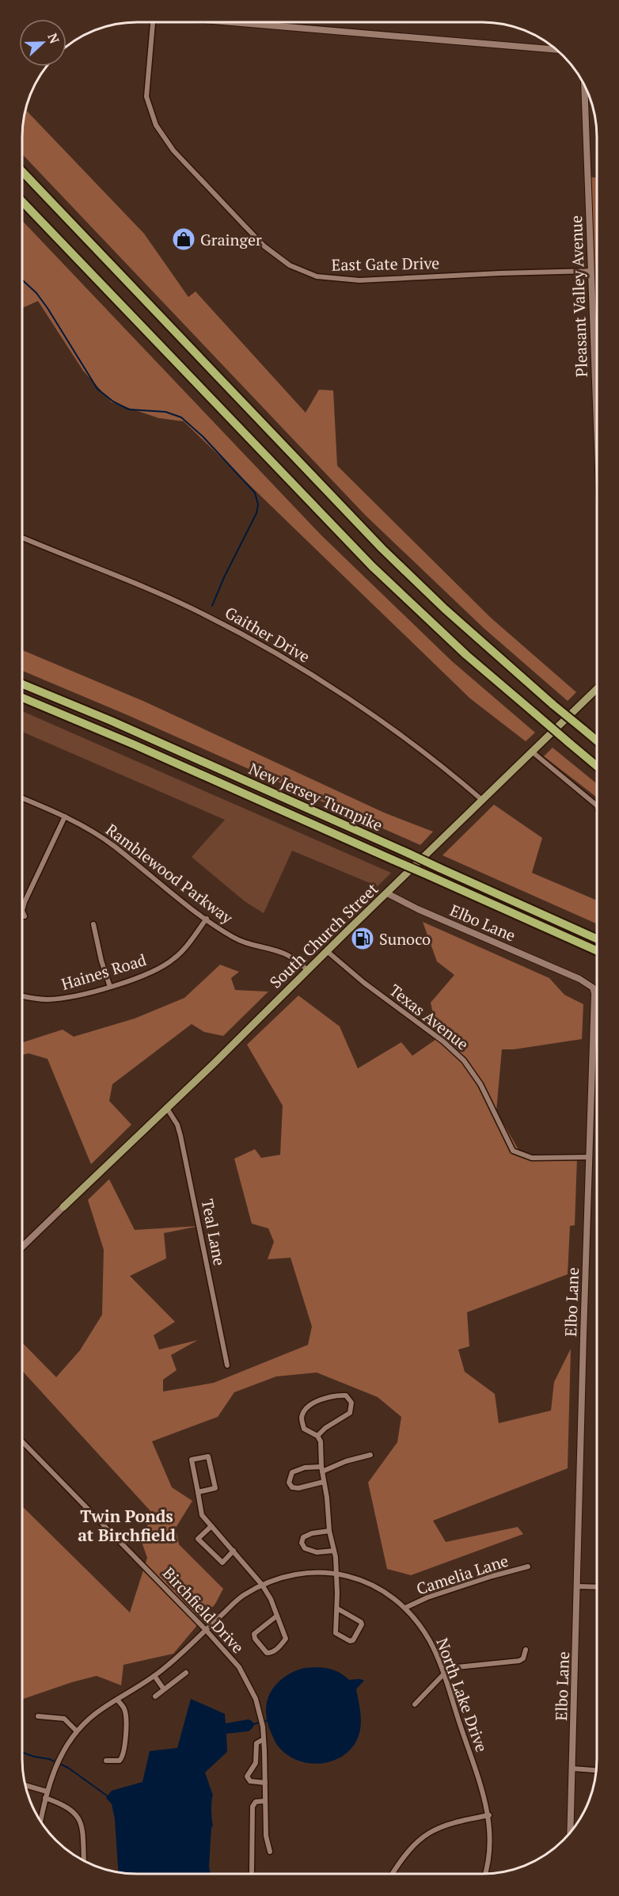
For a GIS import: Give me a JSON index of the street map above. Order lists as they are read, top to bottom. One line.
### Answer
{"streets":{"highway":["New Jersey Turnpike"],"main road":["South Church Street"],"street":["East Gate Drive","Pleasant Valley Avenue","Gaither Drive","Ramblewood Parkway","Elbo Lane","Haines Road","Texas Avenue","Teal Lane","Camelia Lane","Birchfield Drive","North Lake Drive"]},"crossings":[["East Gate Drive","Pleasant Valley Avenue"],["Gaither Drive","South Church Street"],["Ramblewood Parkway","South Church Street"],["Ramblewood Parkway","Haines Road"],["Elbo Lane","South Church Street"],["Elbo Lane","Texas Avenue"],["South Church Street","Texas Avenue"],["South Church Street","Teal Lane"],["Camelia Lane","North Lake Drive"],["Birchfield Drive","North Lake Drive"]],"districts":["Twin Ponds at Birchfield"],"places":{"shop":["Grainger"],"fuel station":["Sunoco"]},"north":"right"}
